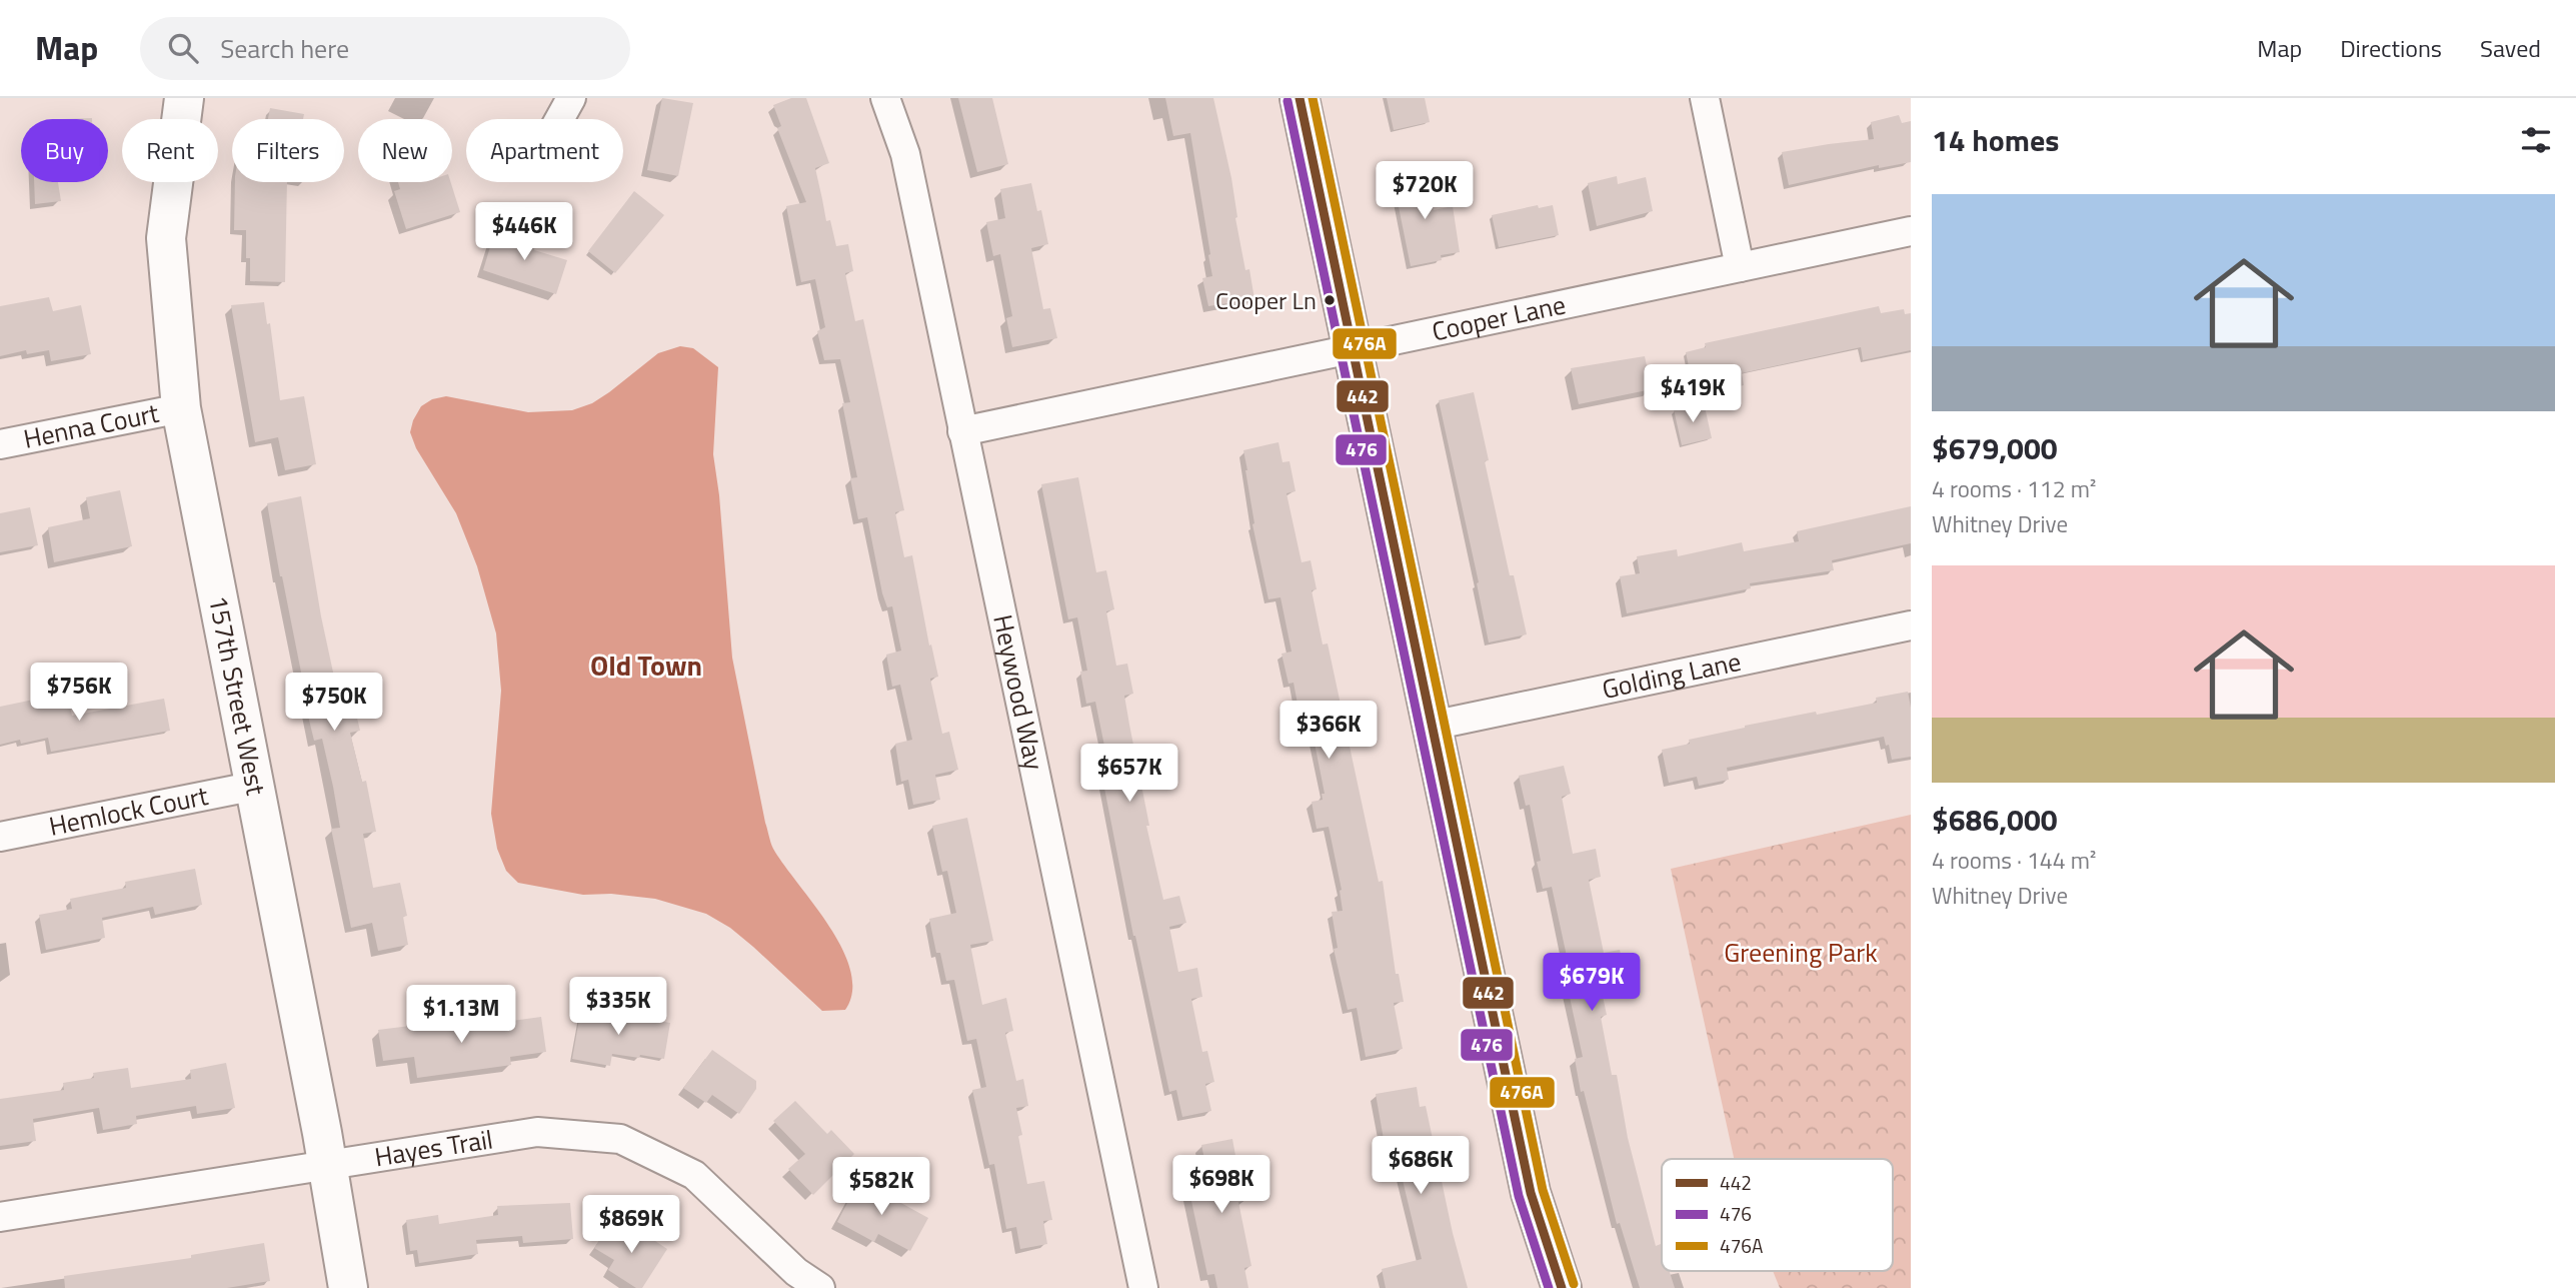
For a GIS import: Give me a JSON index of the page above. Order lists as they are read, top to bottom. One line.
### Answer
{"streets":{"street":["Cooper Lane","Henna Court","Golding Lane","Heywood Way","157th Street West","Hemlock Court","Hayes Trail"]},"crossings":[["Cooper Lane","Heywood Way"],["Henna Court","157th Street West"],["157th Street West","Hemlock Court"],["157th Street West","Hayes Trail"]],"districts":["Old Town"],"parks":["Greening Park"],"places":["Cooper Ln"],"lines":["transit line 442","transit line 476A","transit line 476"],"legend":["442","476","476A"],"page":{"header":"Map","search":"Search here","nav":["Map","Directions","Saved"],"heading":"14 homes","chip":["Buy","Rent","Filters","New","Apartment"],"price":["$720K","$446K","$419K","$756K","$750K","$366K","$657K","$679K","$335K","$1.13M","$686K","$698K","$582K","$869K"],"list":[{"name":"$679,000","note":"4 rooms · 112 m² · Whitney Drive"},{"name":"$686,000","note":"4 rooms · 144 m² · Whitney Drive"}]}}
